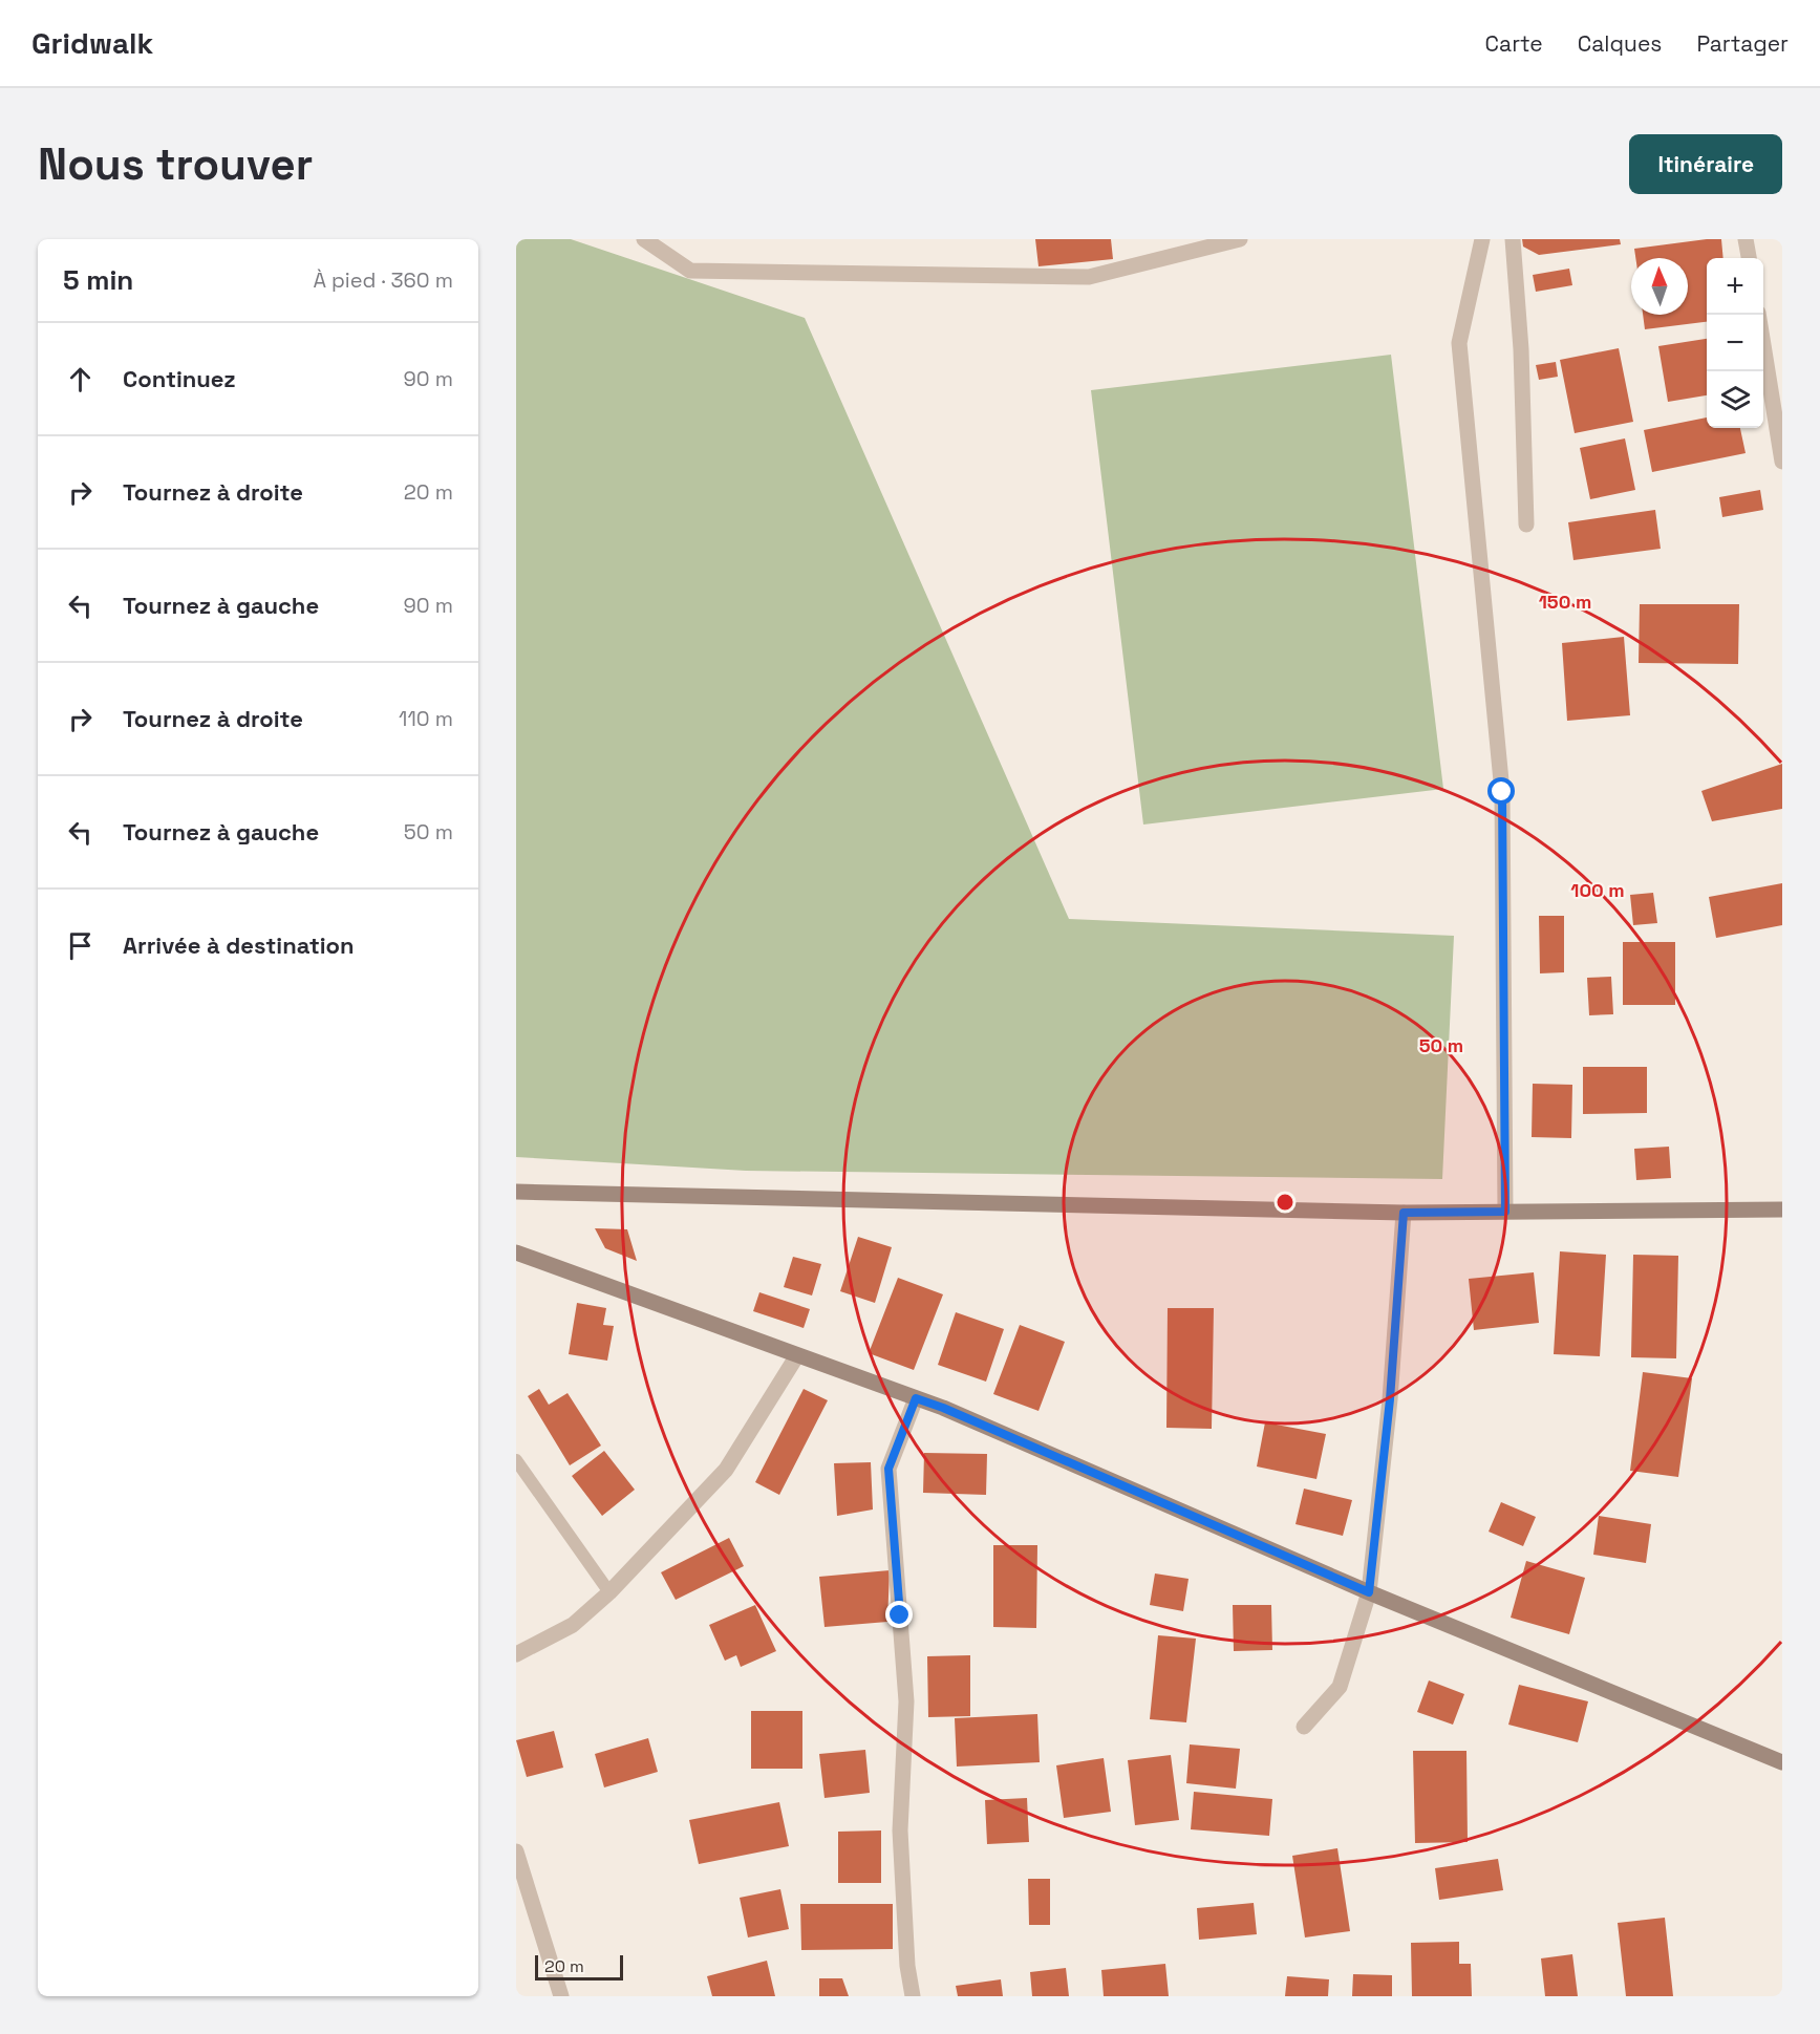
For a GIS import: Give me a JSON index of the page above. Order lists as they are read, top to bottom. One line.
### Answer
{"scale_bar":"20 m","north":"top","page":{"header":"Gridwalk","nav":["Carte","Calques","Partager"],"buttons":"Itinéraire","title":"Nous trouver","heading":["5 min","À pied · 360 m"],"map_buttons":["+","−"],"list":[["Continuez","90 m"],["Tournez à droite","20 m"],["Tournez à gauche","90 m"],["Tournez à droite","110 m"],["Tournez à gauche","50 m"],"Arrivée à destination"],"scale":"20 m"},"rings":["150 m","100 m","50 m"]}
